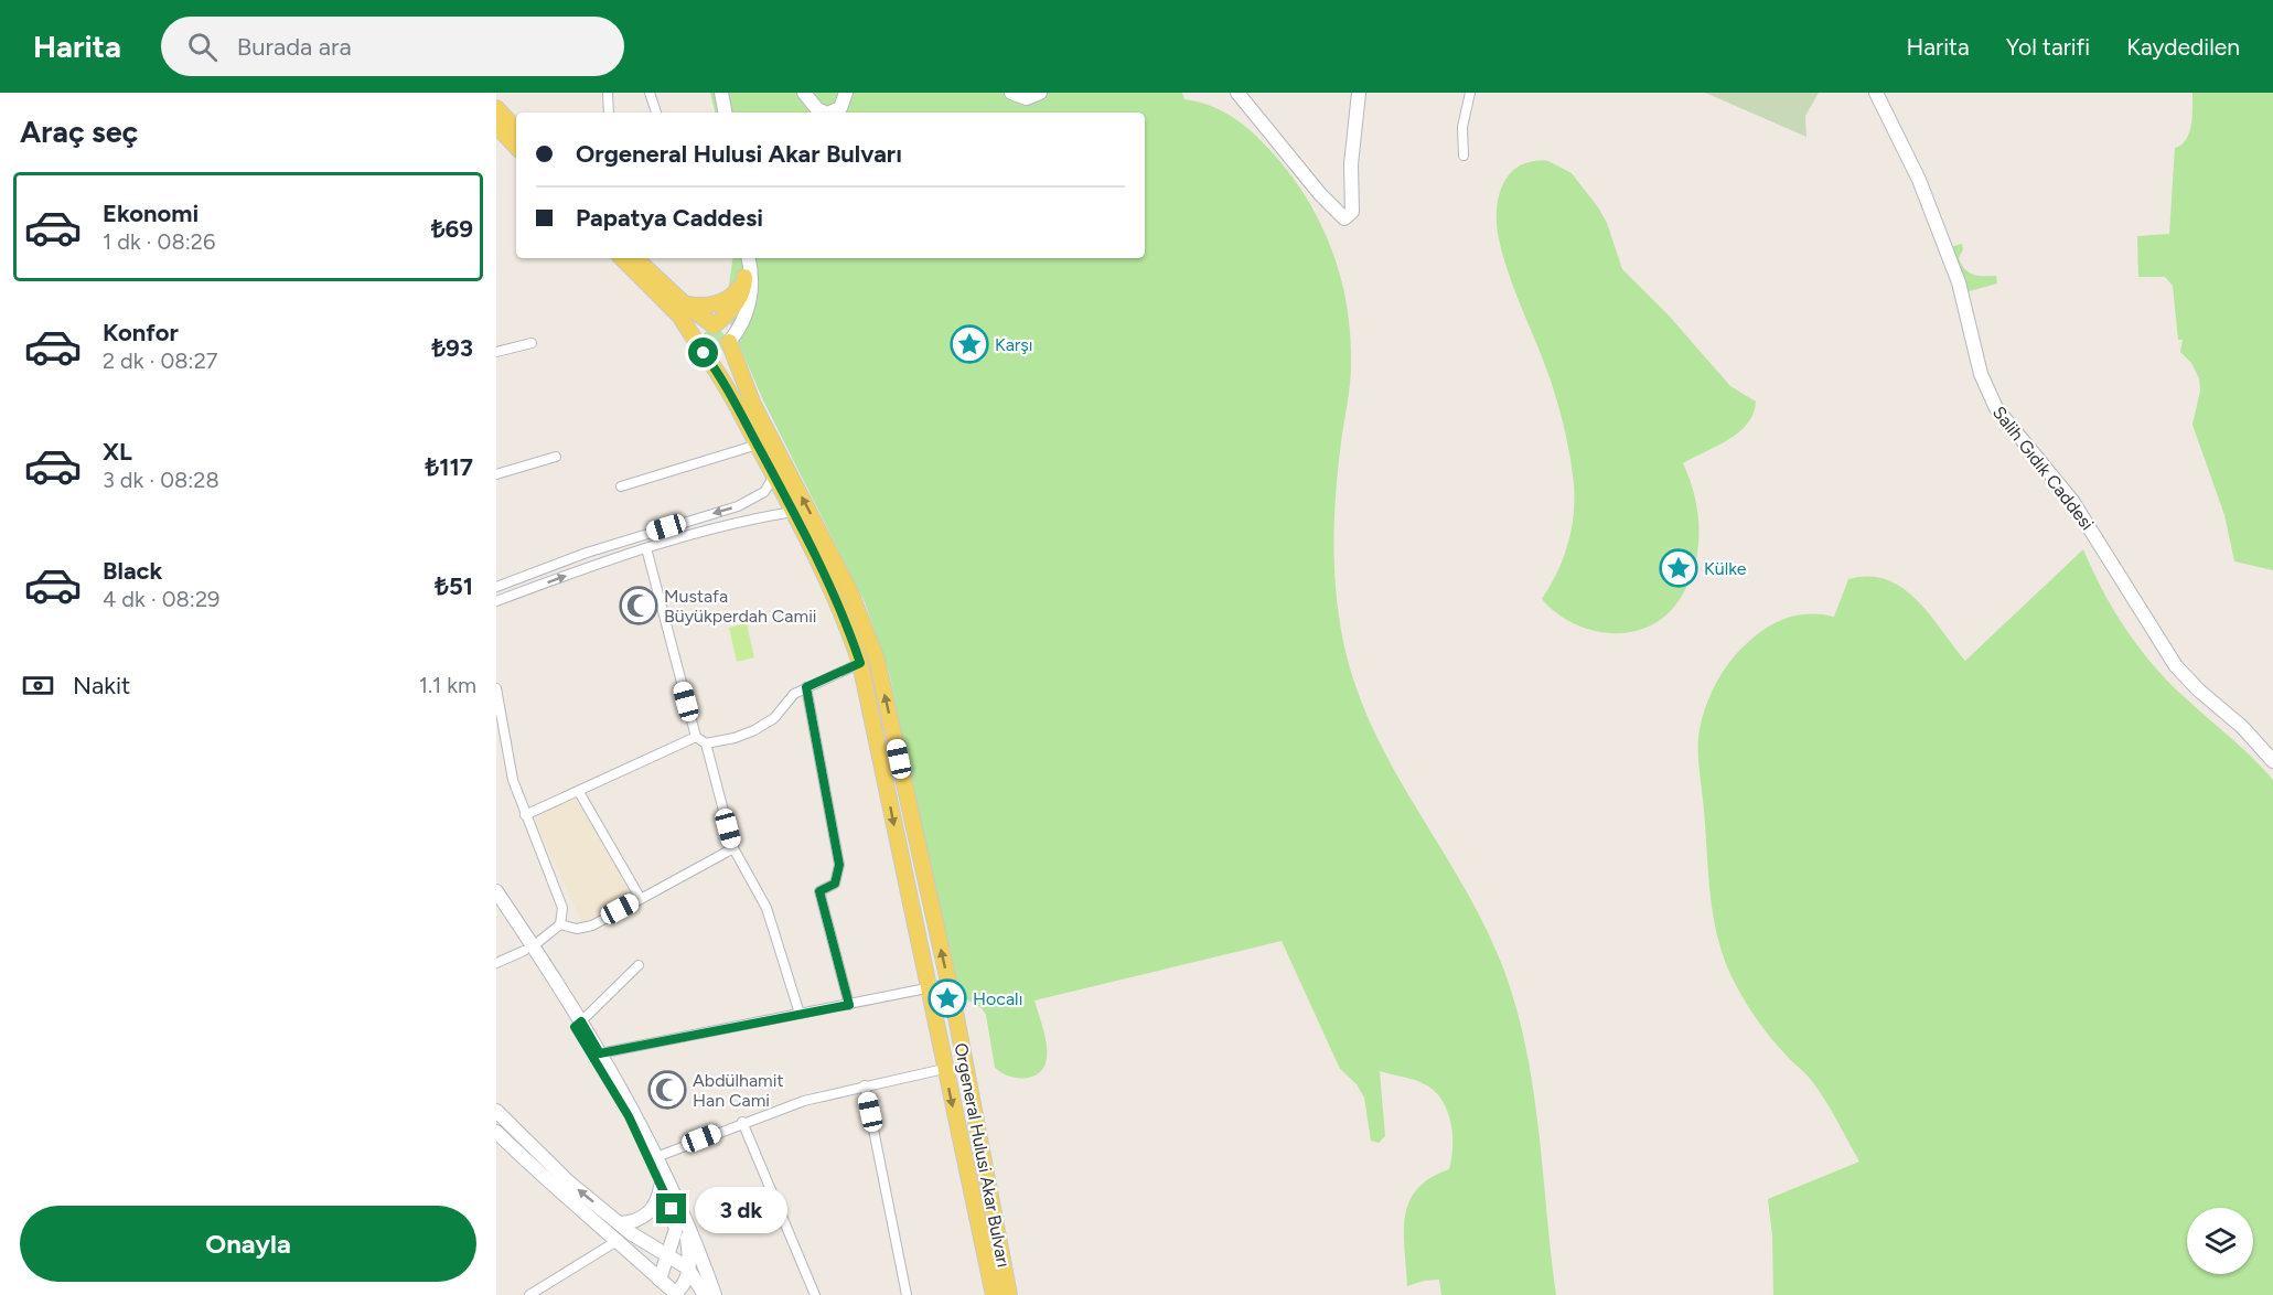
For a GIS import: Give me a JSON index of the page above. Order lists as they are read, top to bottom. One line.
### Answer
{"streets":{"main road":["Orgeneral Hulusi Akar Bulvarı"],"street":["Salih Gıdık Caddesi"]},"places":{"place":["Karşı","Külke","Hocalı"],"mosque":["Mustafa Büyükperdah Camii","Abdülhamit Han Cami"]},"page":{"header":"Harita","search":"Burada ara","nav":["Harita","Yol tarifi","Kaydedilen"],"heading":"Araç seç","banner":["Orgeneral Hulusi Akar Bulvarı","Papatya Caddesi"],"list":[{"name":"Ekonomi","note":"1 dk · 08:26","value":"₺69"},{"name":"Konfor","note":"2 dk · 08:27","value":"₺93"},{"name":"XL","note":"3 dk · 08:28","value":"₺117"},{"name":"Black","note":"4 dk · 08:29","value":"₺51"}],"pay":["Nakit","1.1 km"],"bubble":"3 dk","buttons":"Onayla"}}
